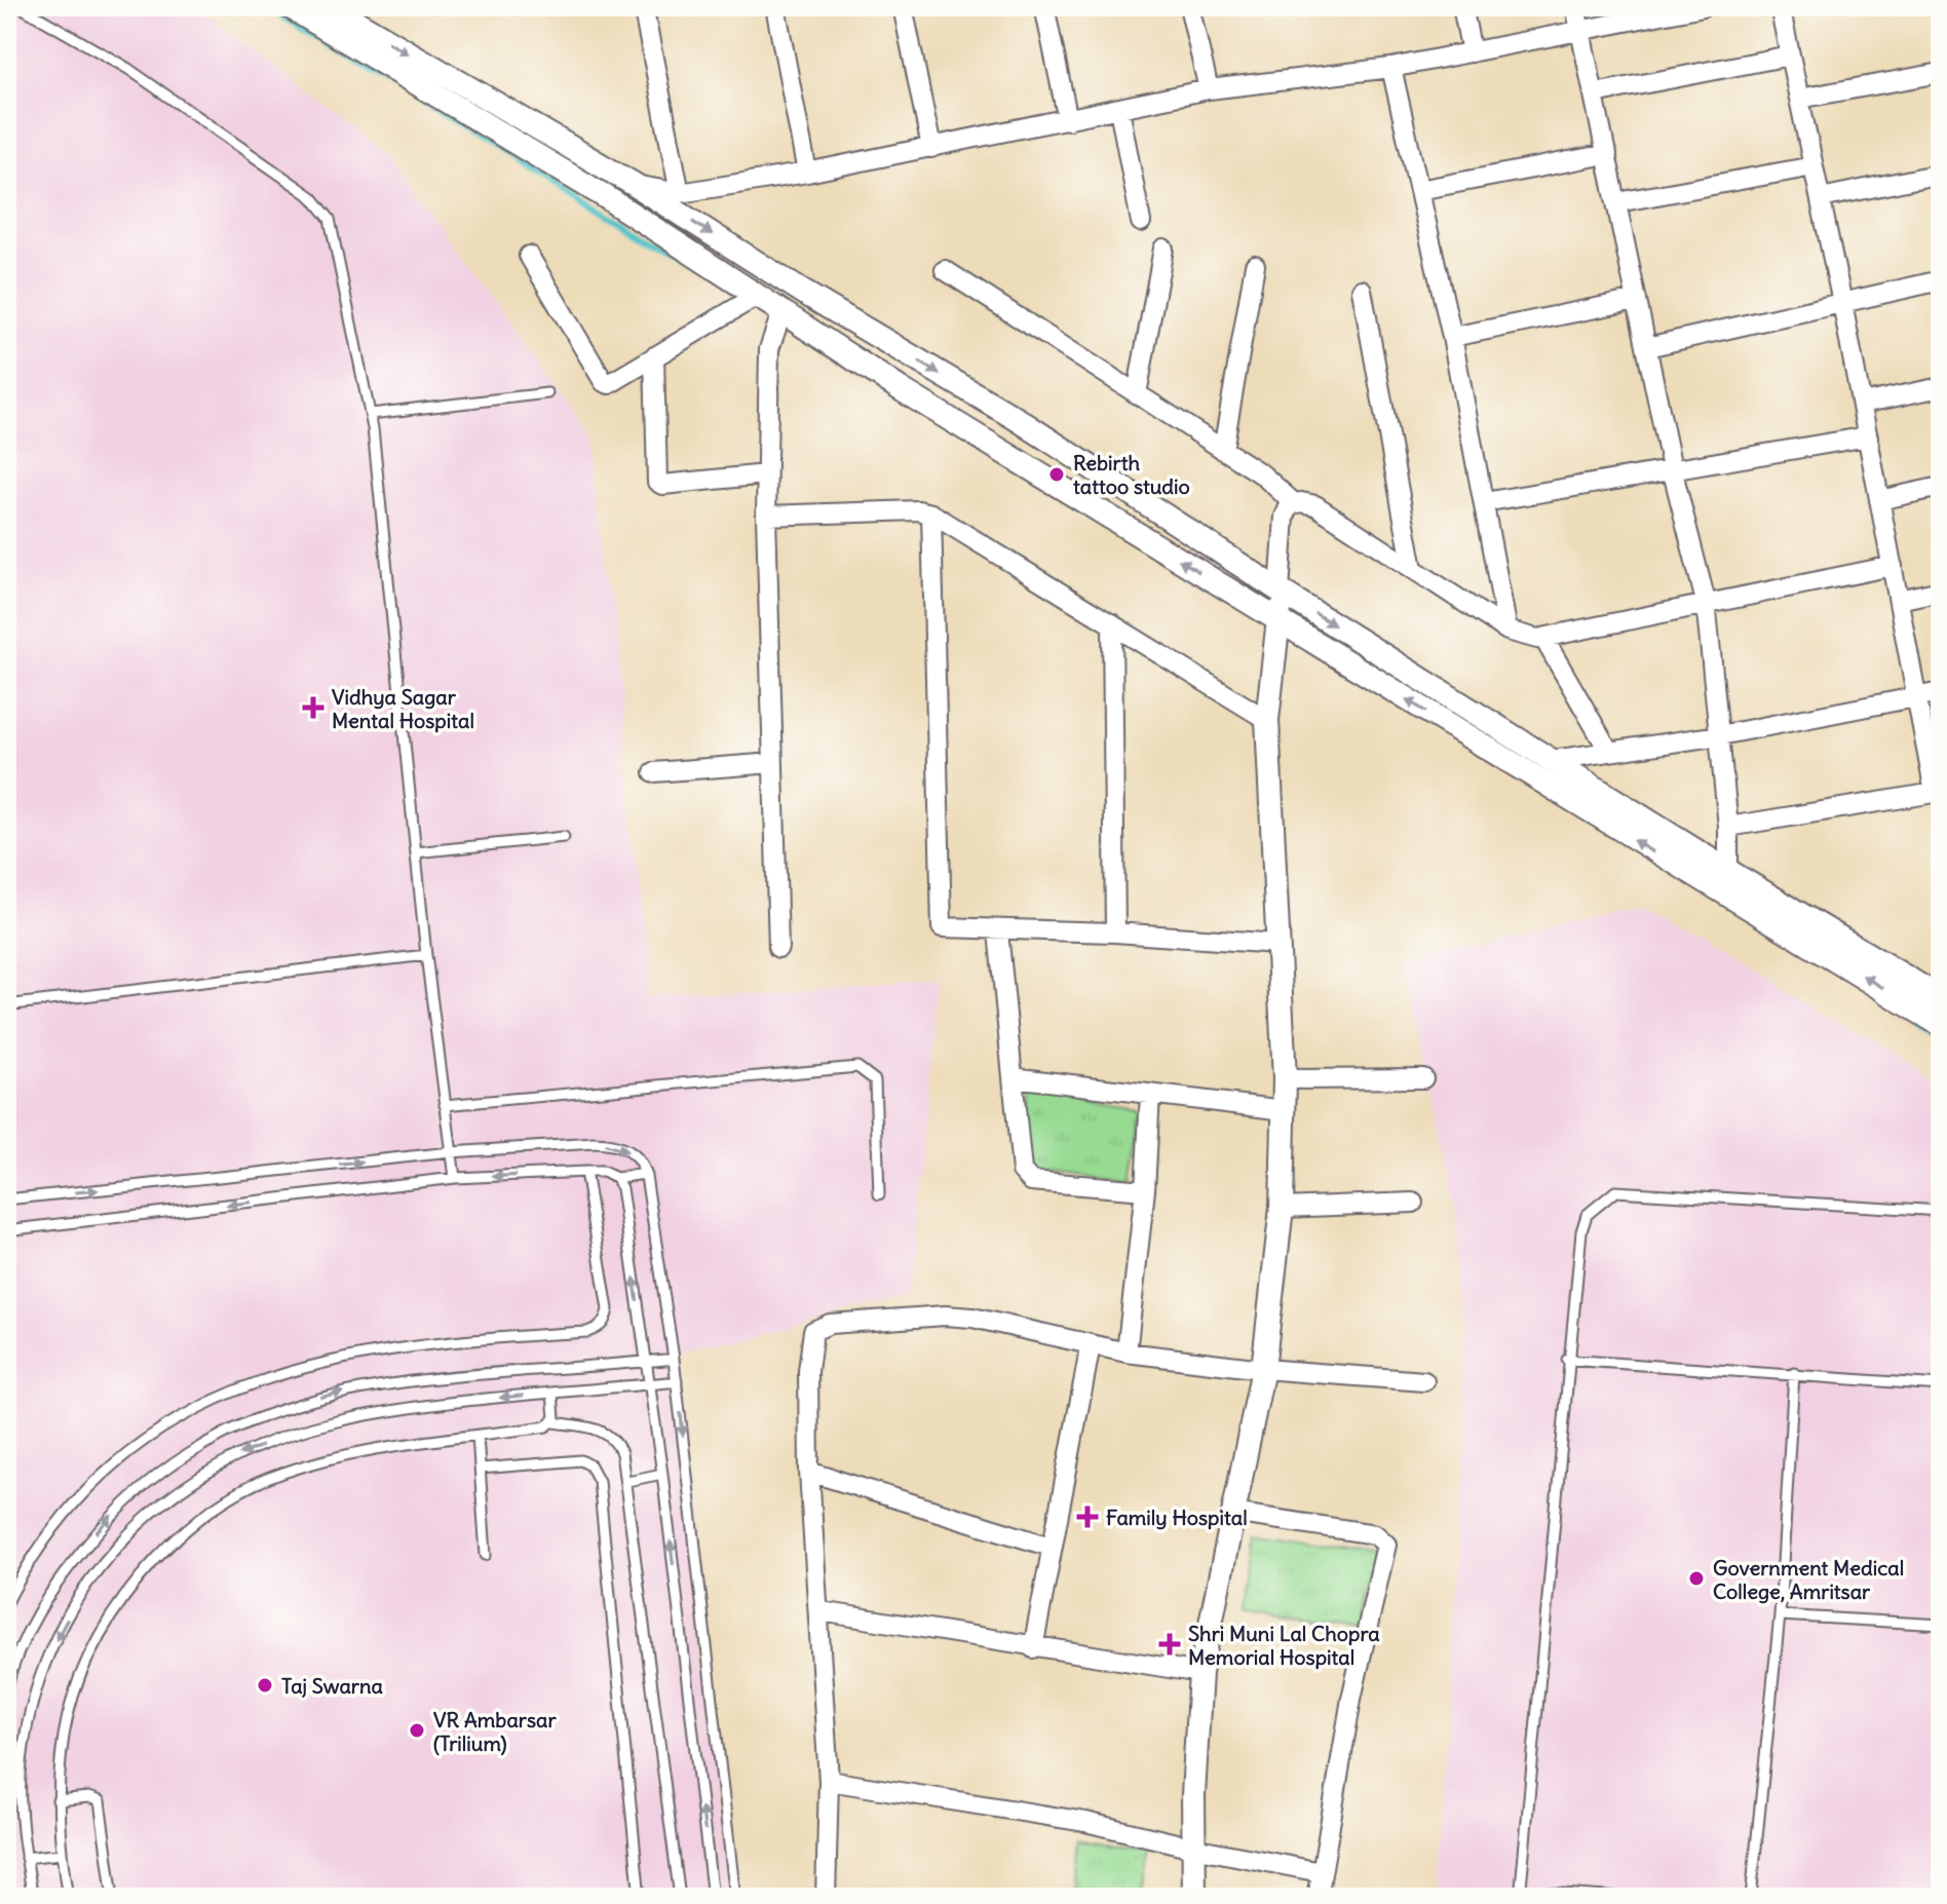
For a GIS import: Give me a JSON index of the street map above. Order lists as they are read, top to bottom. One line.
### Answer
{"places":{"other":["Rebirth tattoo studio","Government Medical College, Amritsar","Taj Swarna","VR Ambarsar (Trilium)"],"health":["Vidhya Sagar Mental Hospital","Family Hospital","Shri Muni Lal Chopra Memorial Hospital"]}}
